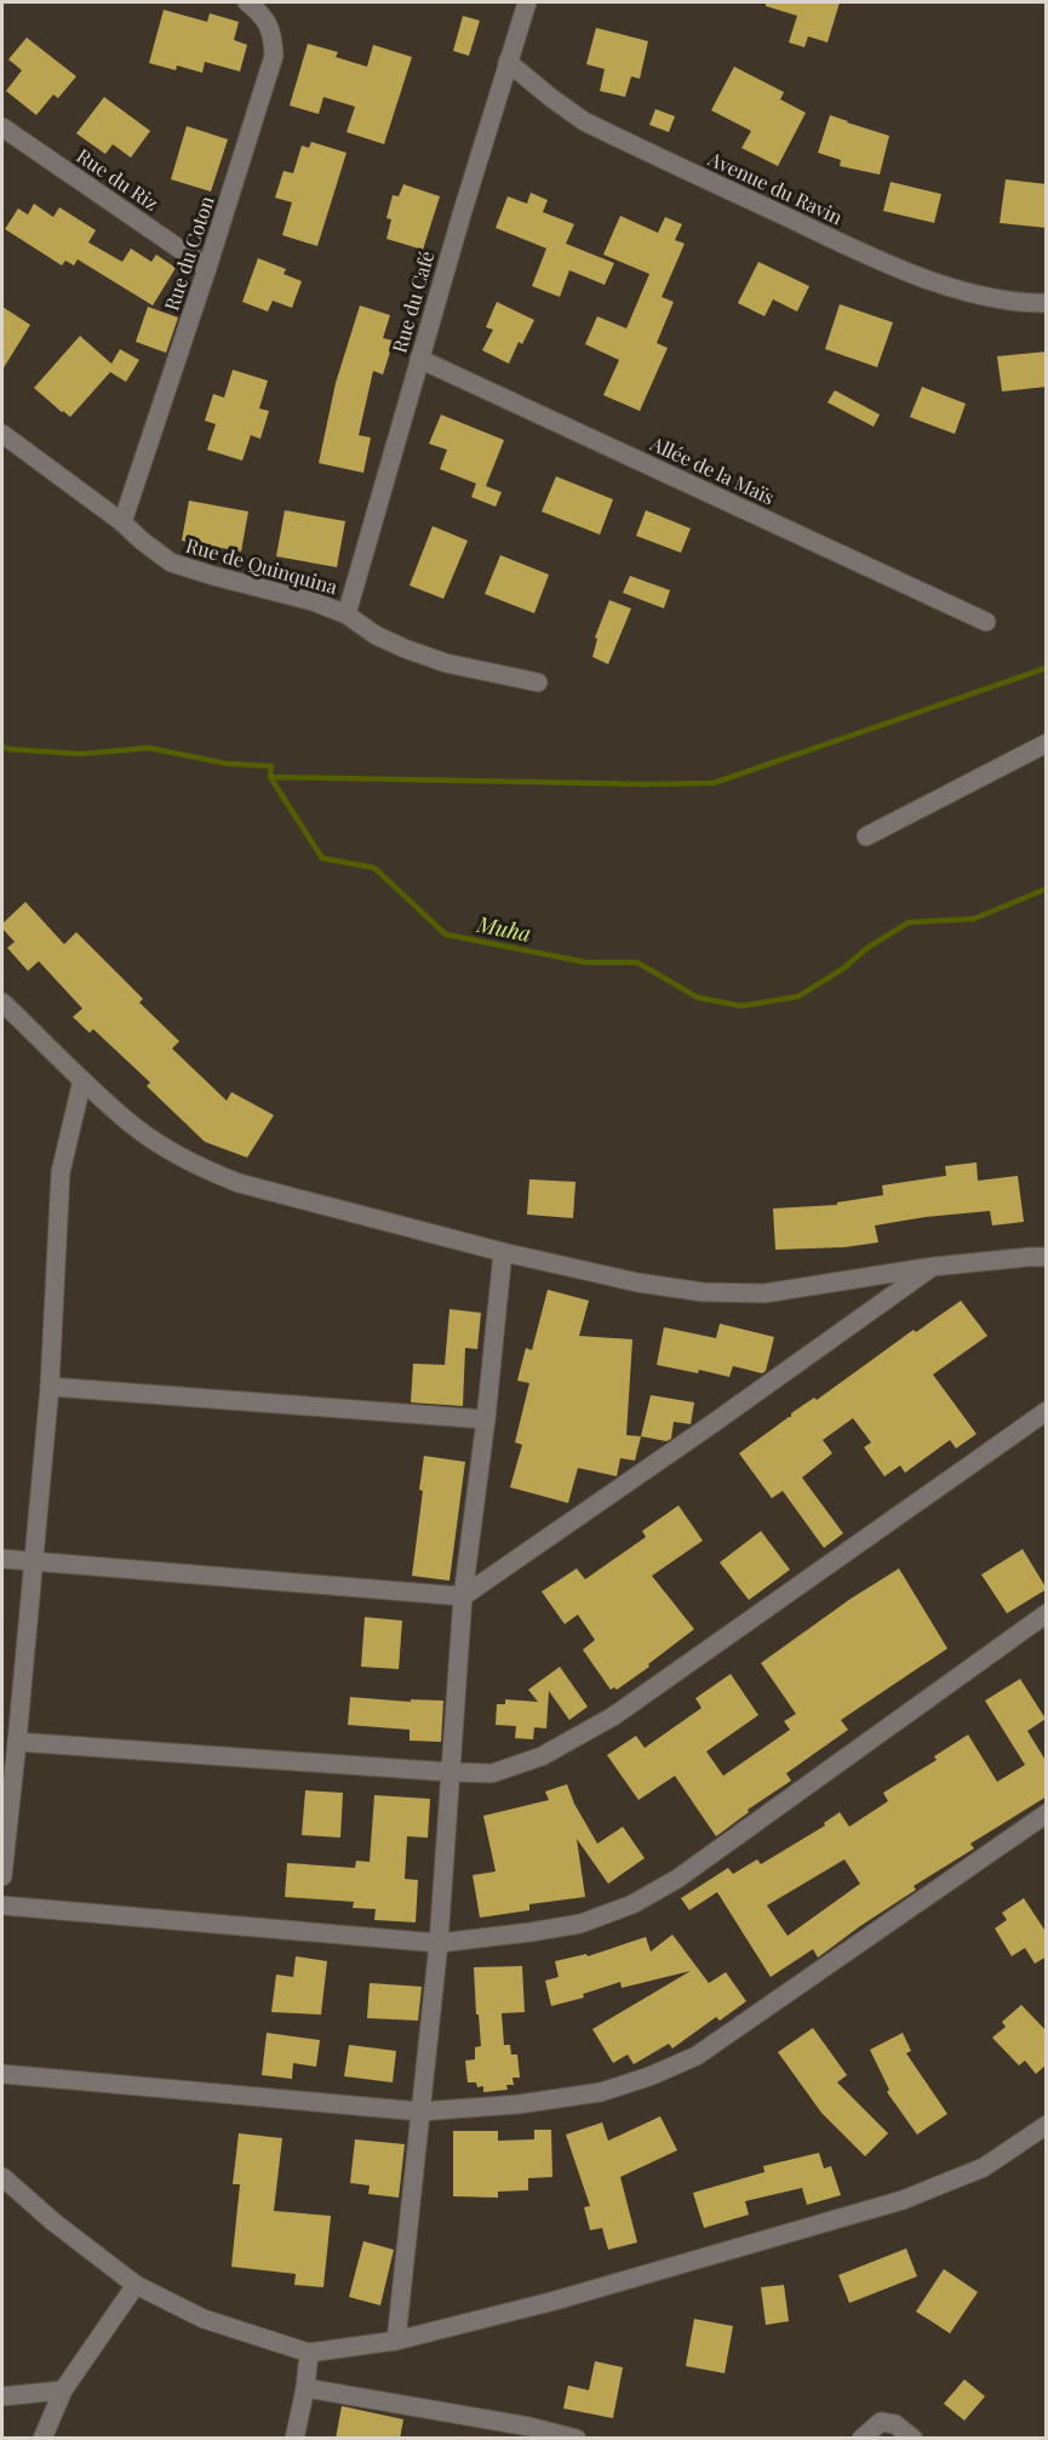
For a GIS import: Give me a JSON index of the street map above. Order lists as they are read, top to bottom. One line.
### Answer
{"streets":{"street":["Rue du Riz","Avenue du Ravin","Rue du Coton","Rue du Café","Allée de la Maïs","Rue de Quinquina"]},"crossings":[["Rue du Riz","Rue du Coton"],["Avenue du Ravin","Rue du Café"],["Rue du Coton","Rue de Quinquina"],["Rue du Café","Allée de la Maïs"],["Rue du Café","Rue de Quinquina"]],"water":["Muha"]}
